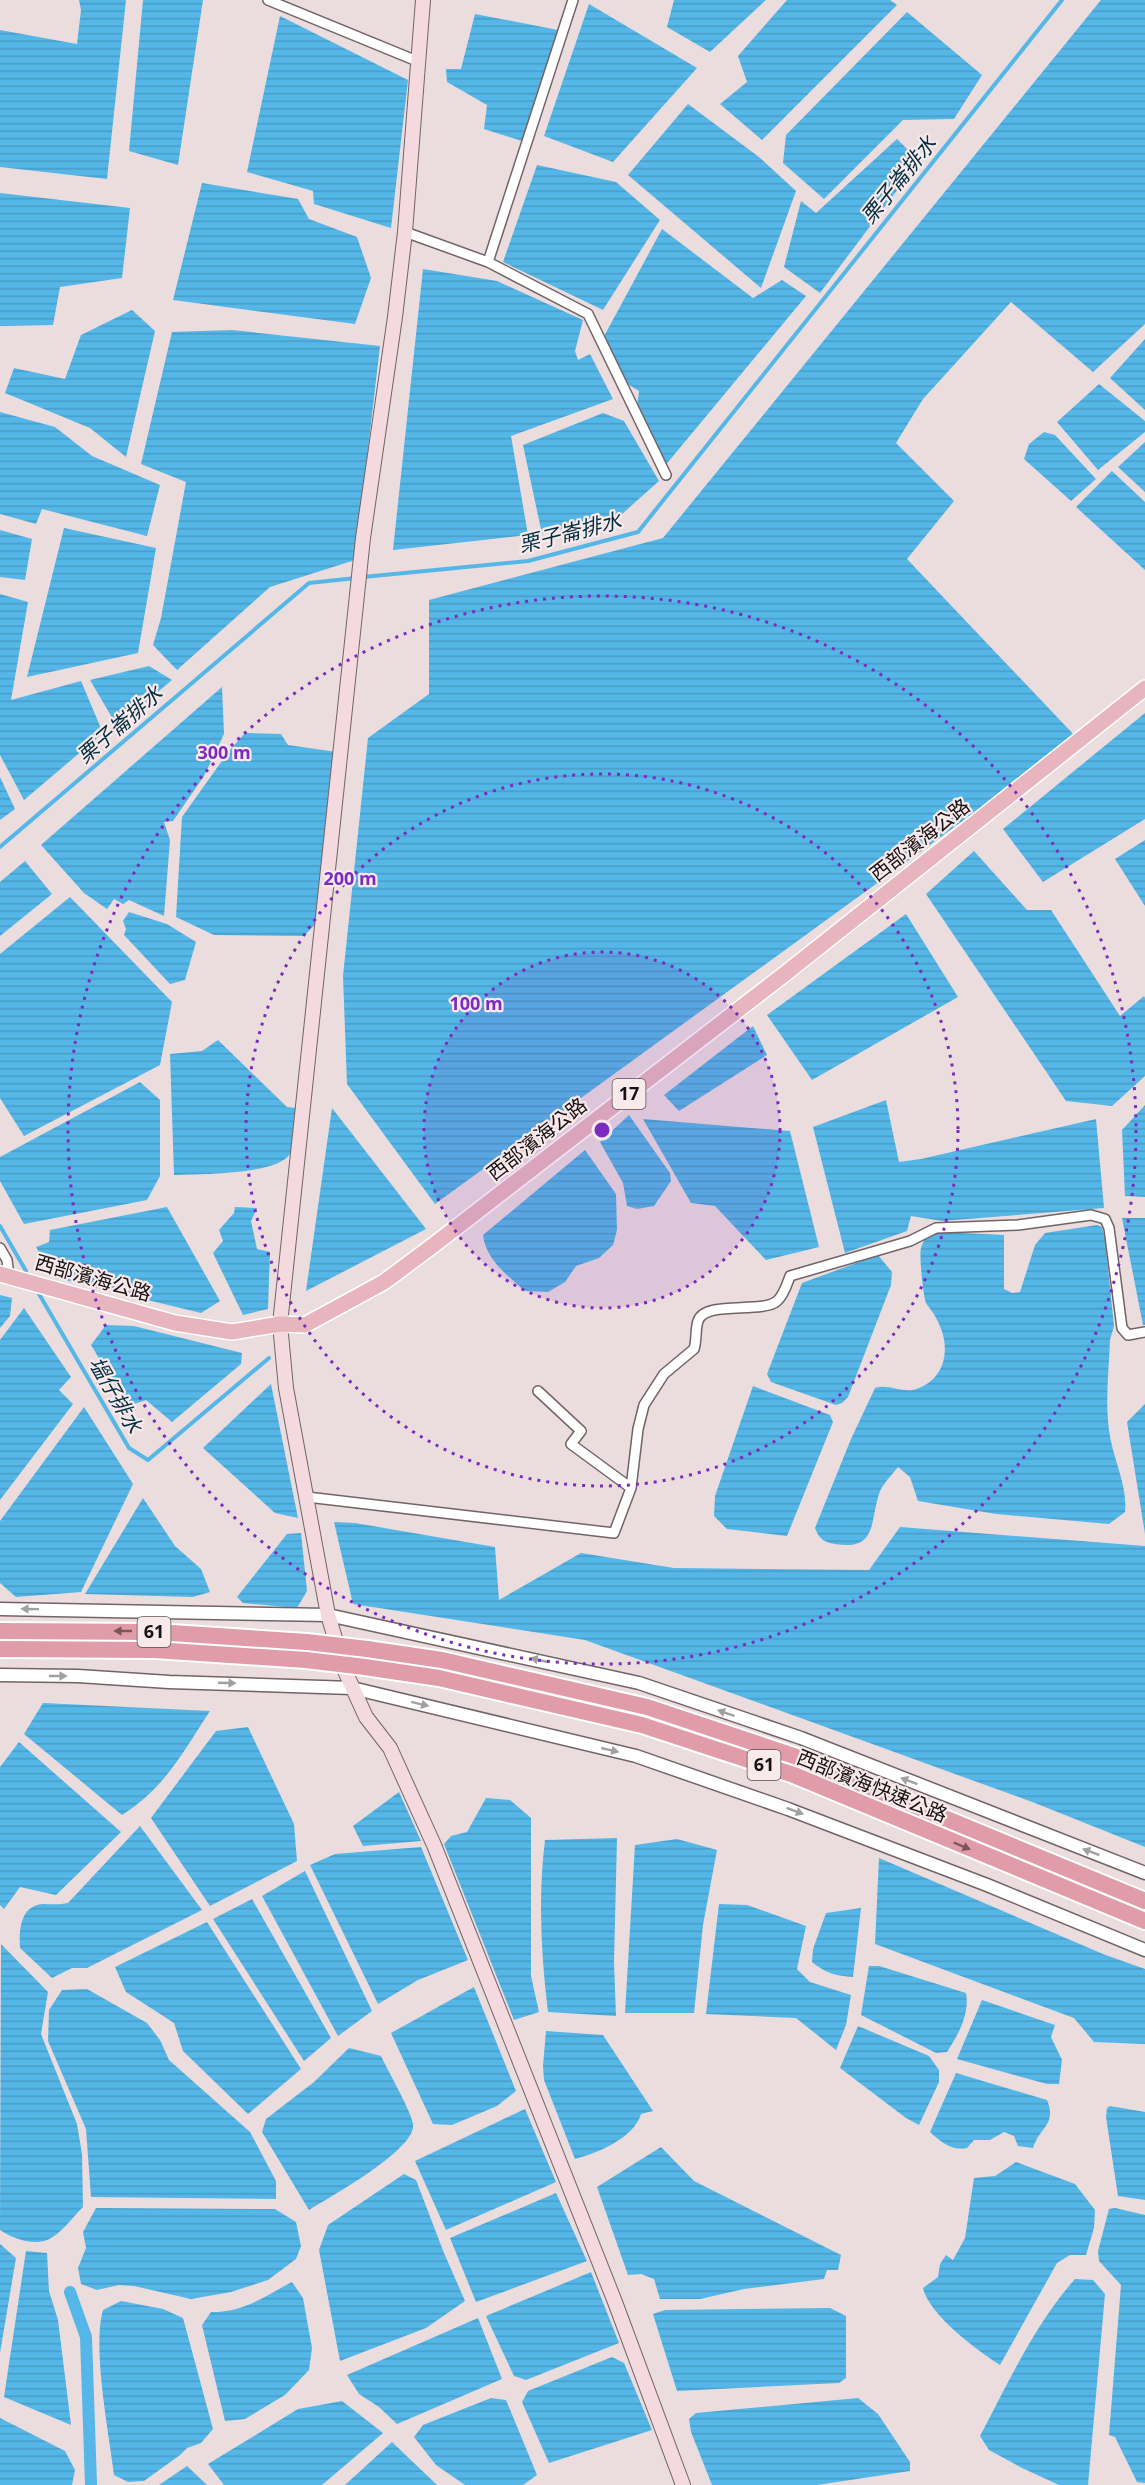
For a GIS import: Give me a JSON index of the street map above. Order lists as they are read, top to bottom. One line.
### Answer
{"streets":{"highway":["61","西部濱海快速公路"],"main road":["西部濱海公路","17"]},"water":["栗子崙排水","塭仔排水"],"rings":["300 m","200 m","100 m"]}
